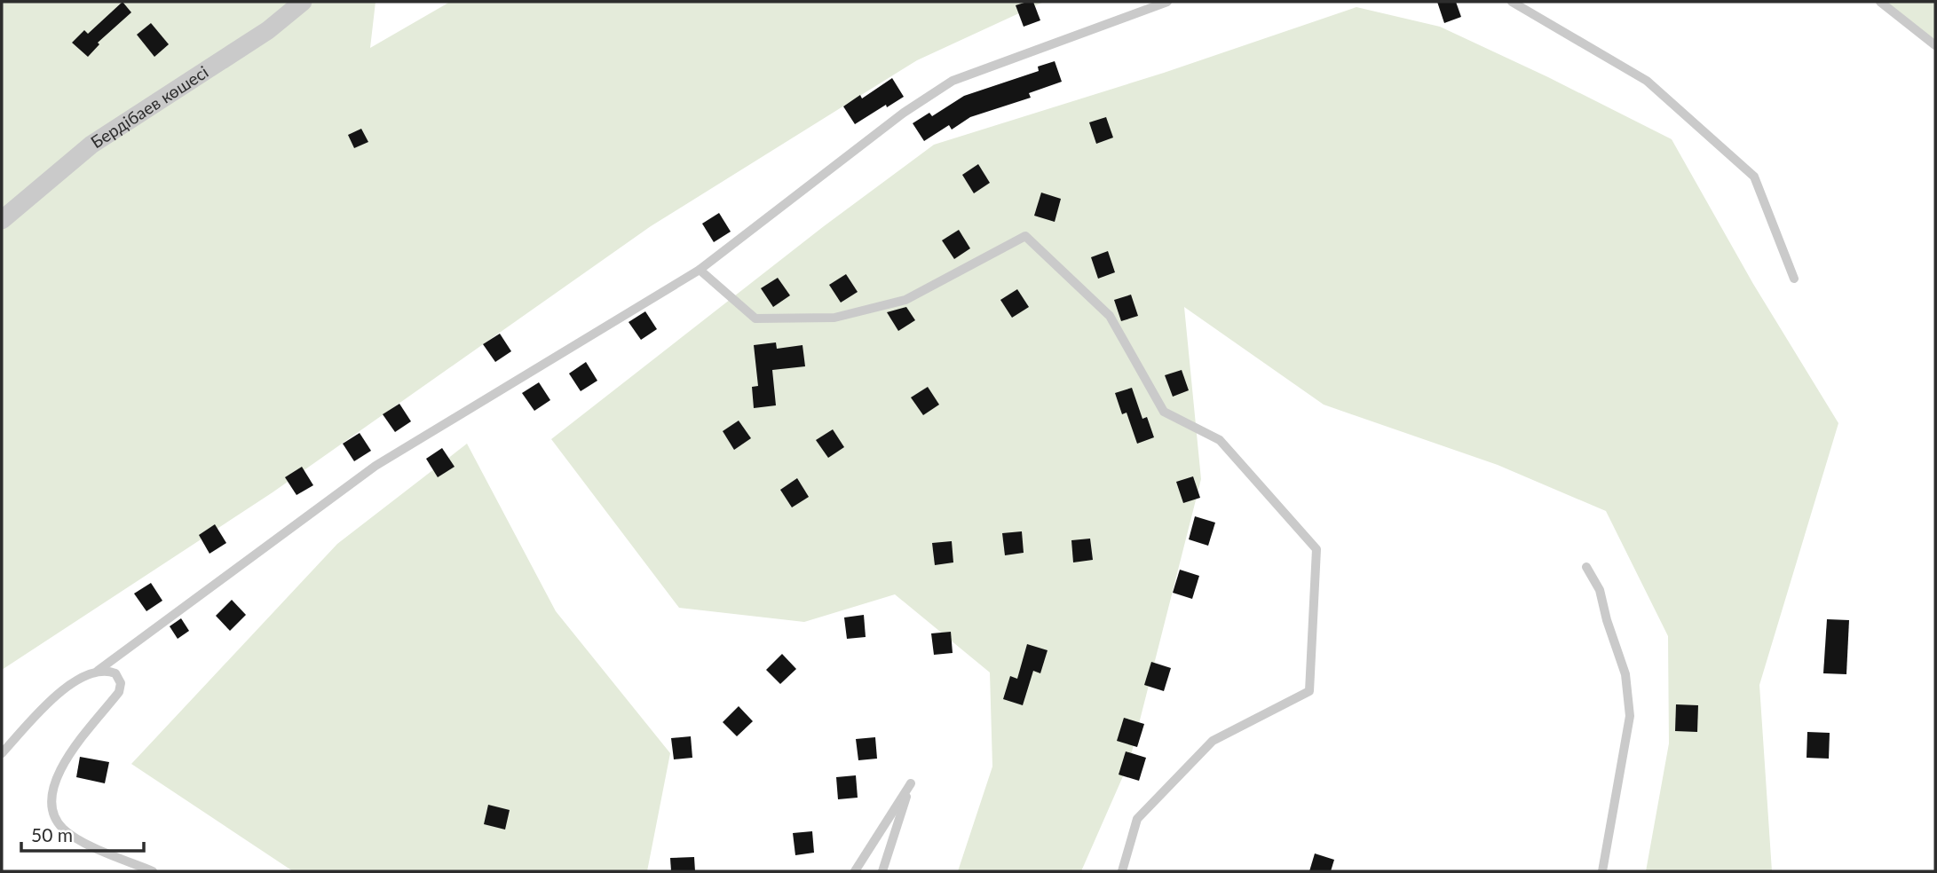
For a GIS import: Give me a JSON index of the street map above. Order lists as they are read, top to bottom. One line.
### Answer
{"streets":{"street":["Бердібаев көшесі"]},"scale_bar":"50 m"}
